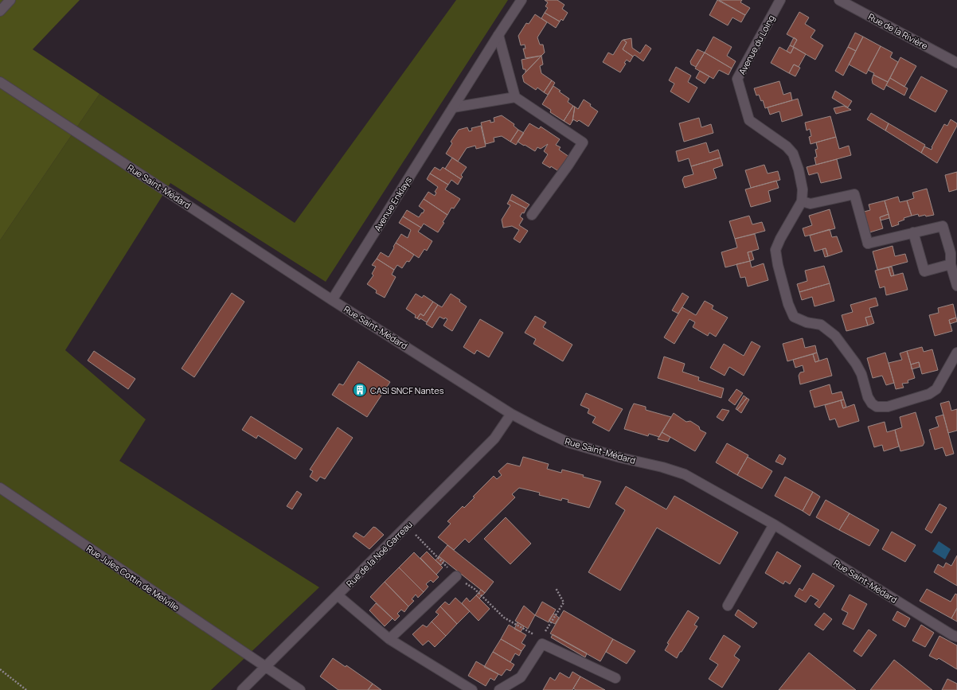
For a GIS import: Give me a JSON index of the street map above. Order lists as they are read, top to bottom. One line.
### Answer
{"streets":{"street":["Rue de la Rivière","Avenue du Loing","Rue Saint-Médard","Avenue Enklays","Rue de la Noë Garreau","Rue Jules Cottin de Melville"]},"crossings":[["Rue Saint-Médard","Avenue Enklays"],["Rue Saint-Médard","Rue de la Noë Garreau"],["Rue de la Noë Garreau","Rue Jules Cottin de Melville"]],"places":{"building":["CASI SNCF Nantes"]}}
